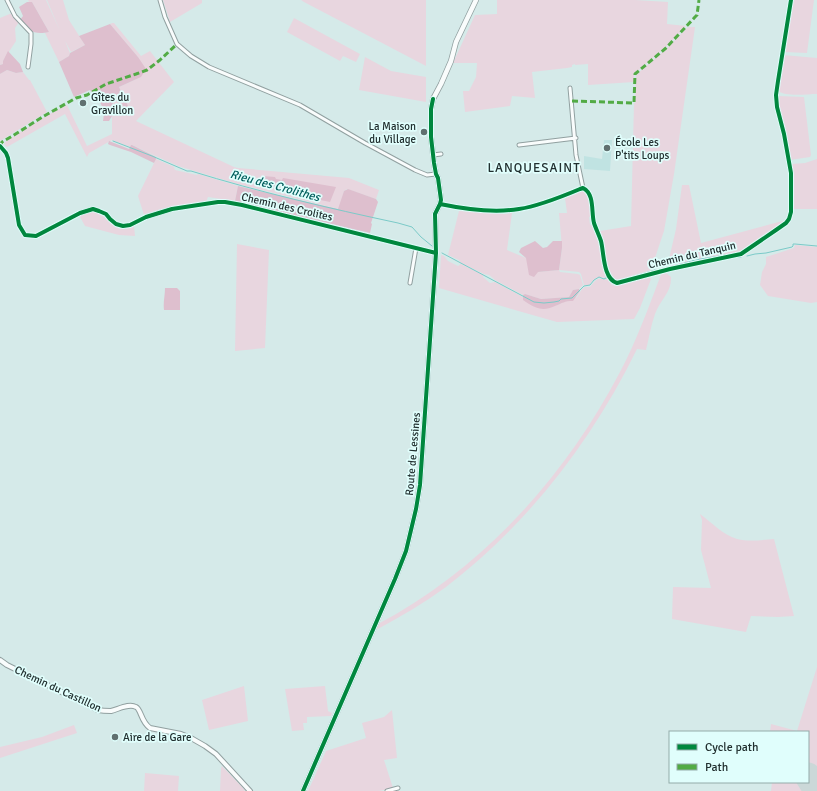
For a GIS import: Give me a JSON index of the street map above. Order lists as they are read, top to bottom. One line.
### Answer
{"streets":{"main road":["Route de Lessines"],"street":["Chemin des Crolites","Chemin du Tanquin","Chemin du Castillon"]},"crossings":[["Chemin des Crolites","Route de Lessines"]],"districts":["LANQUESAINT"],"water":["Rieu des Crolithes"],"places":["Gîtes du Gravillon","La Maison du Village","École Les P'tits Loups","Aire de la Gare"],"legend":["Cycle path","Path"]}
